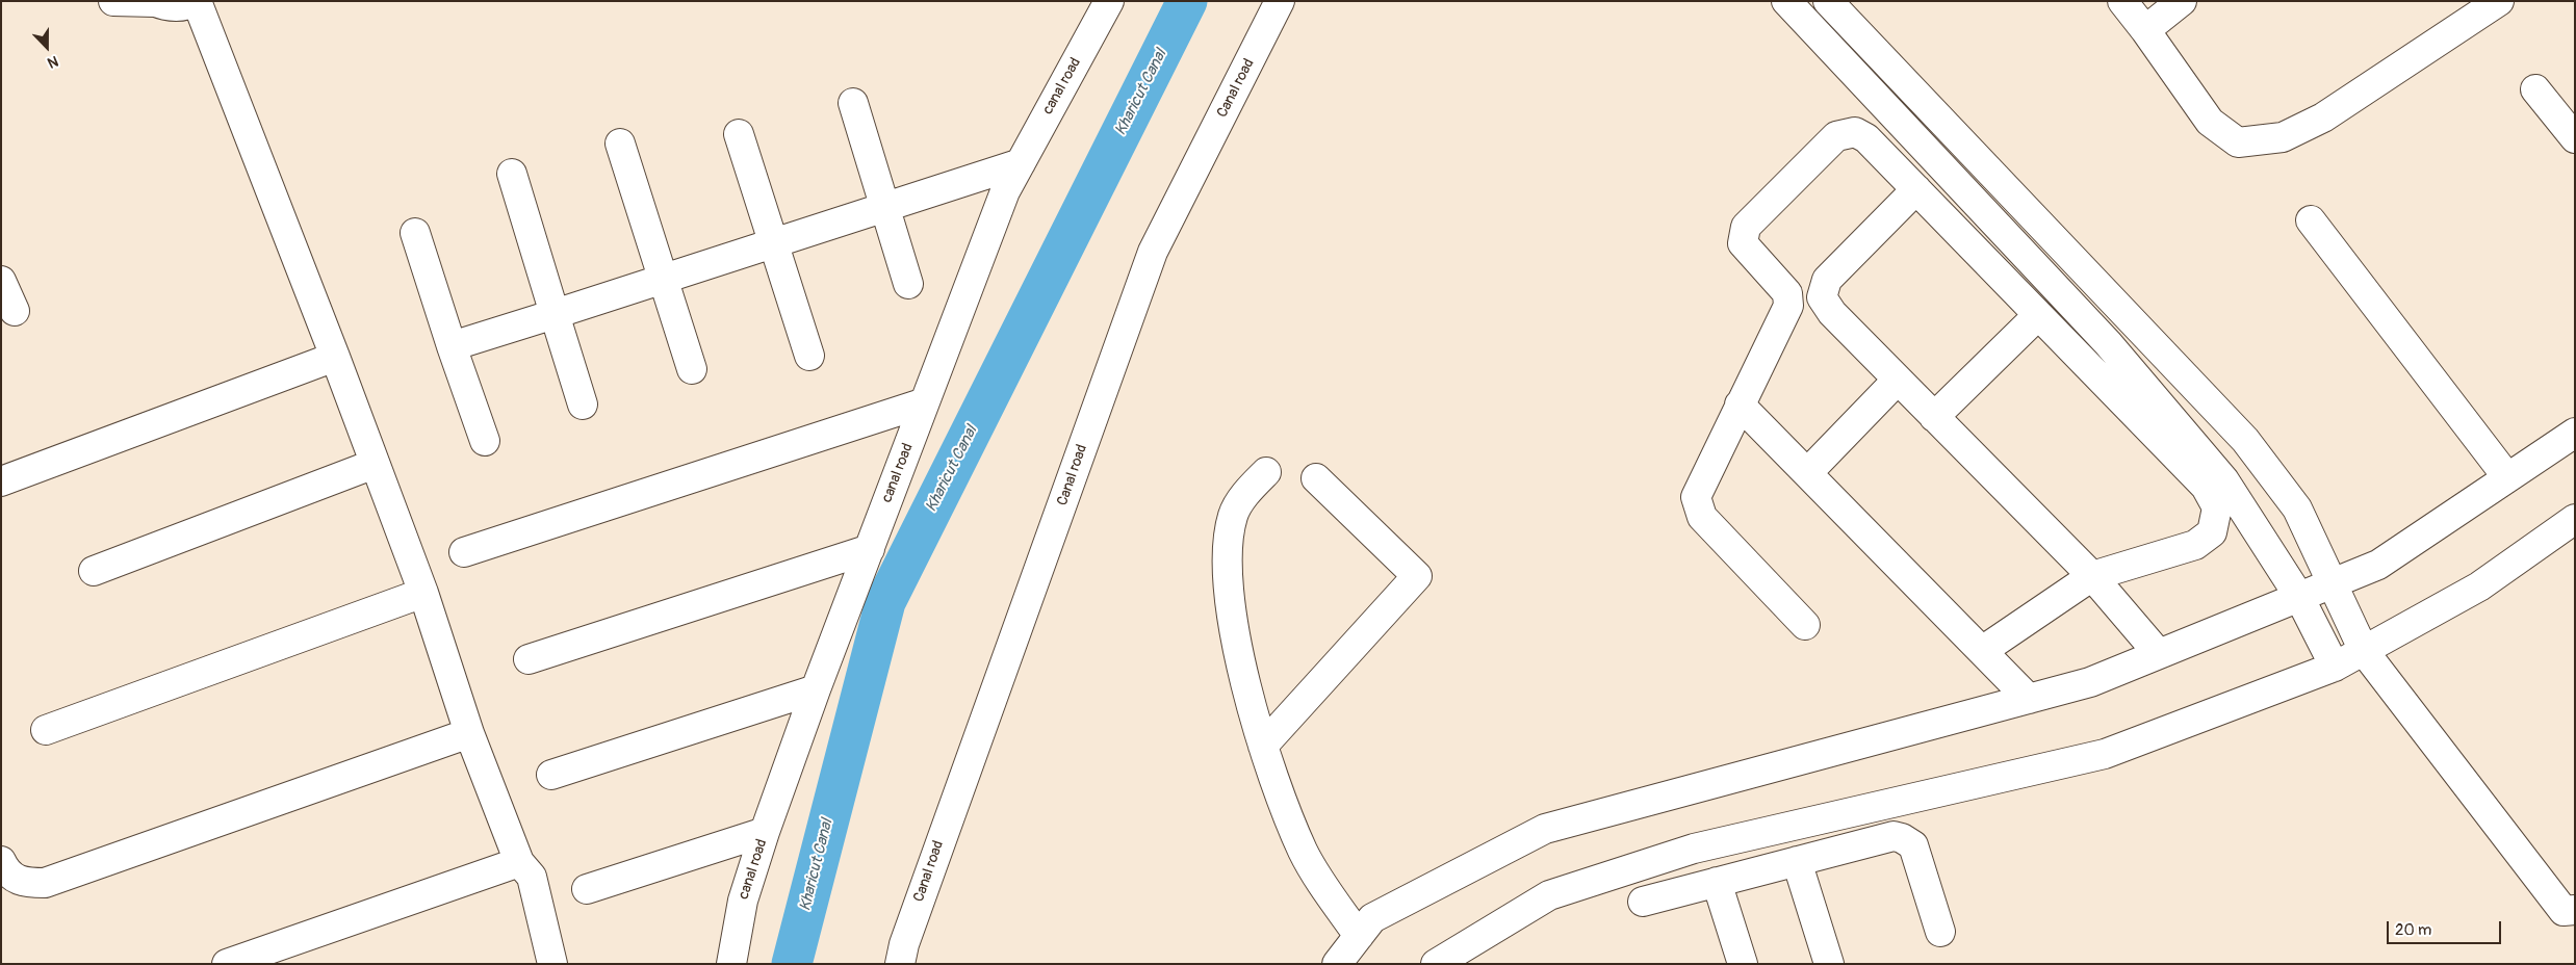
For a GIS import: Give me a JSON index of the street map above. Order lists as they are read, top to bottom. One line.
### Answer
{"streets":{"street":["canal road","Canal road"]},"water":["Kharicut Canal"],"scale_bar":"20 m","north":"bottom"}
